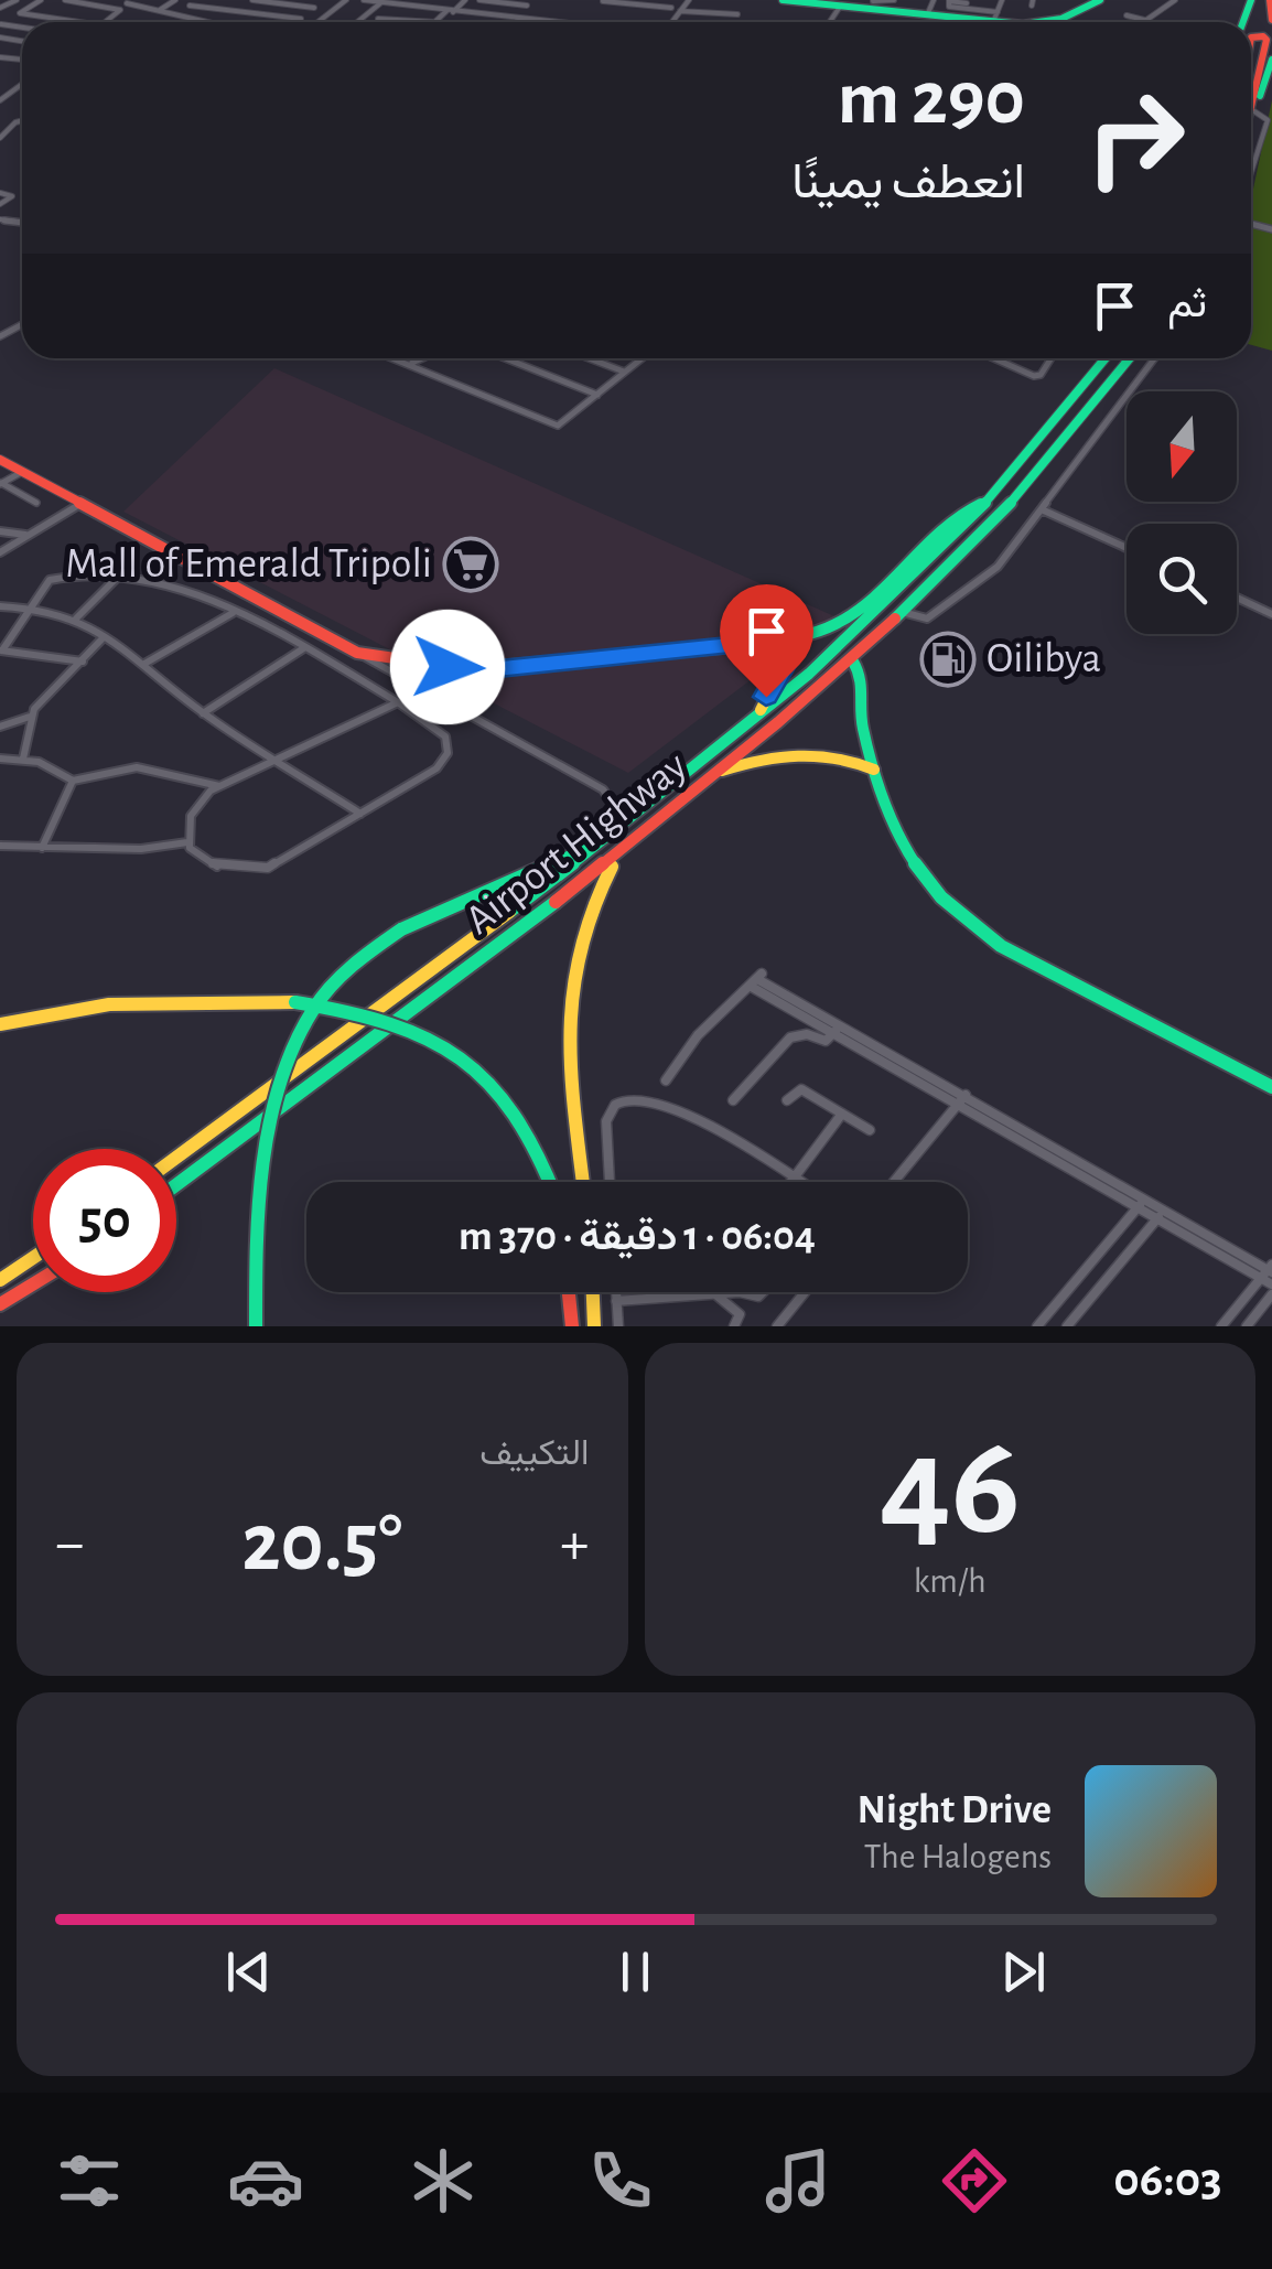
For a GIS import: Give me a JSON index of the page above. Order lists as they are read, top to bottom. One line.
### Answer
{"streets":{"main road":["Airport Highway"]},"places":{"supermarket":["Mall of Emerald Tripoli"],"fuel station":["Oilibya"]},"north":"bottom","page":{"turn":["290 m","انعطف يمينًا"],"then":"ثم","limit":"50","trip":"06:04 · 1 دقيقة · 370 m","tile":[["46","km/h"],"التكييف"],"heat":["−","20.5°","+"],"song":["Night Drive","The Halogens"],"tabs":"06:03"}}
